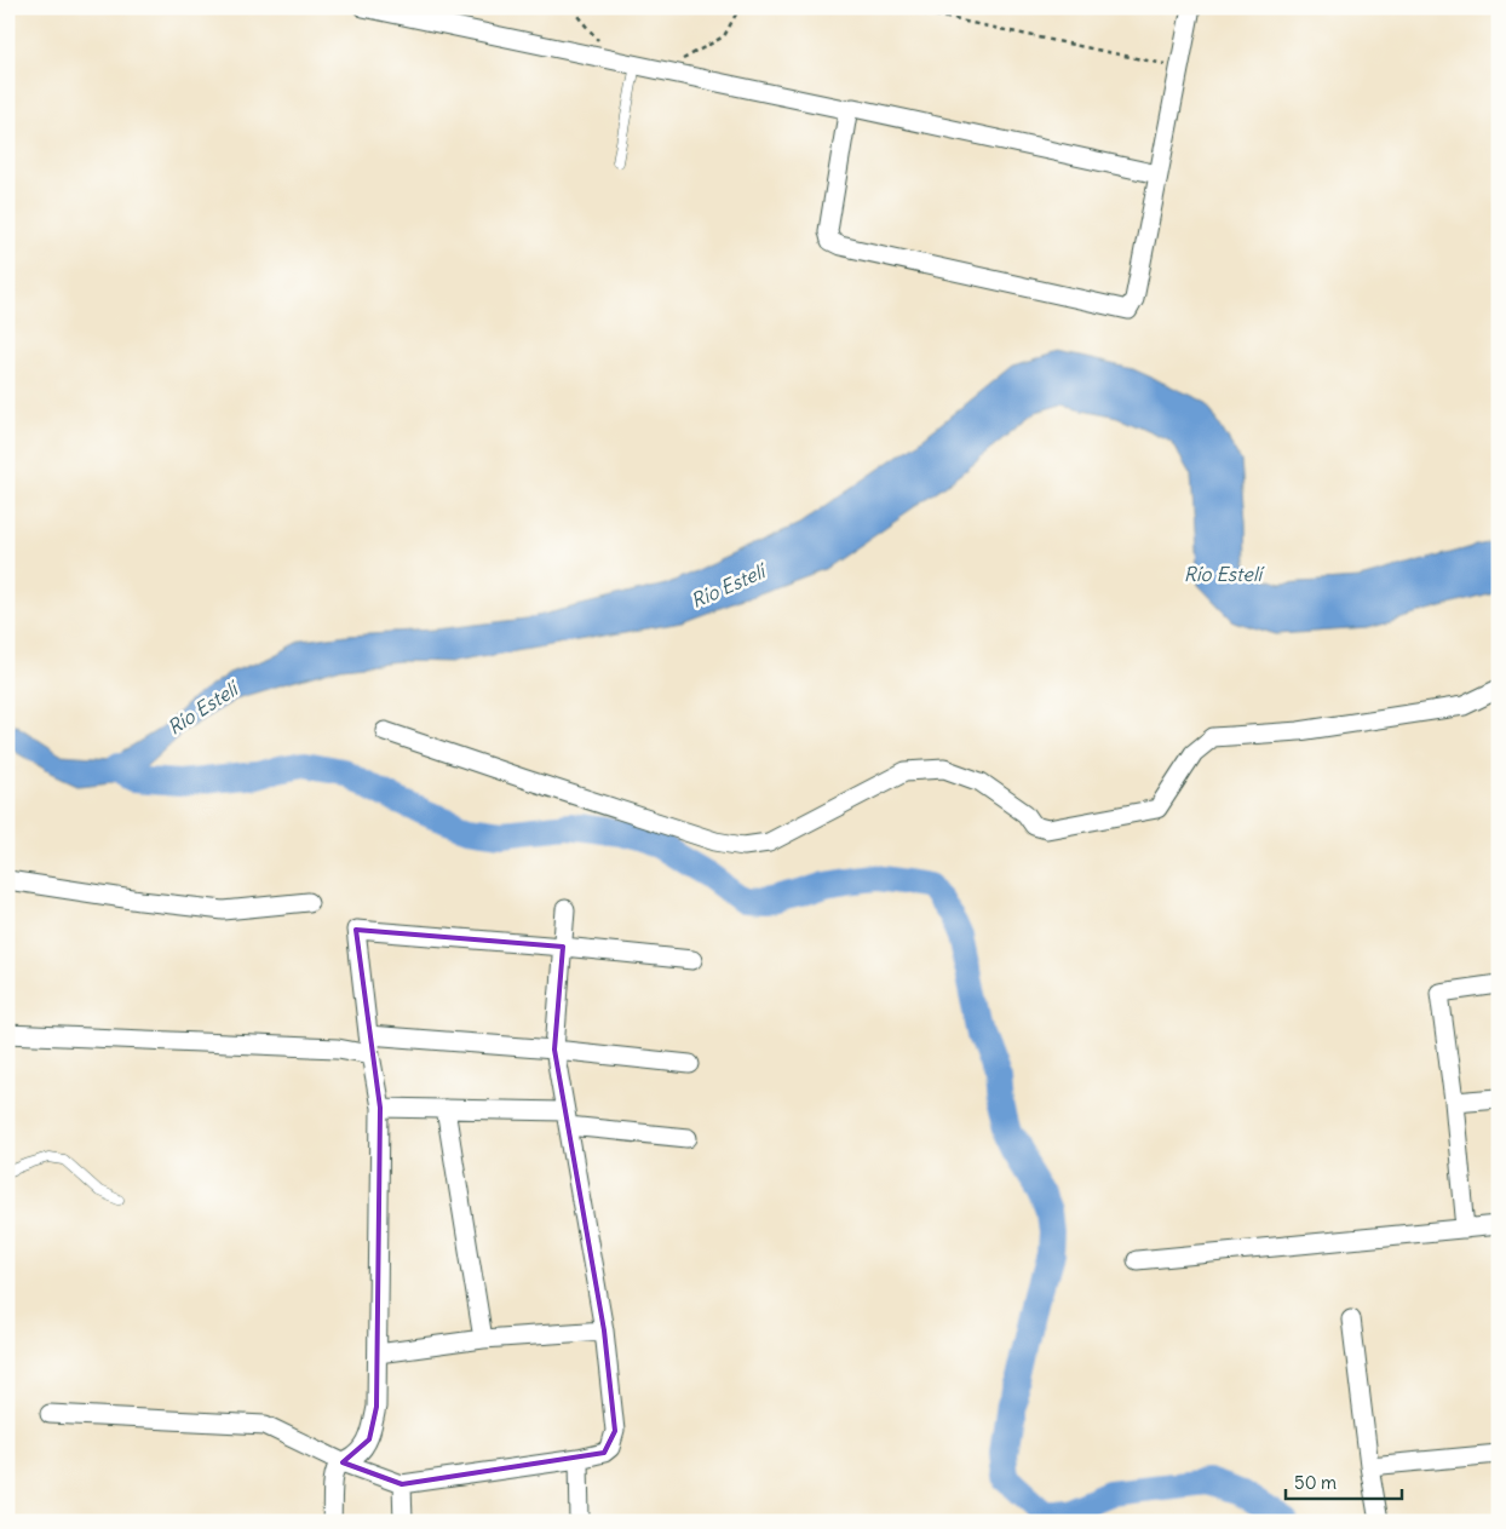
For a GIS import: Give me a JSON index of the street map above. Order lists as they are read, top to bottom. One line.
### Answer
{"water":["Río Estelí"],"scale_bar":"50 m"}
